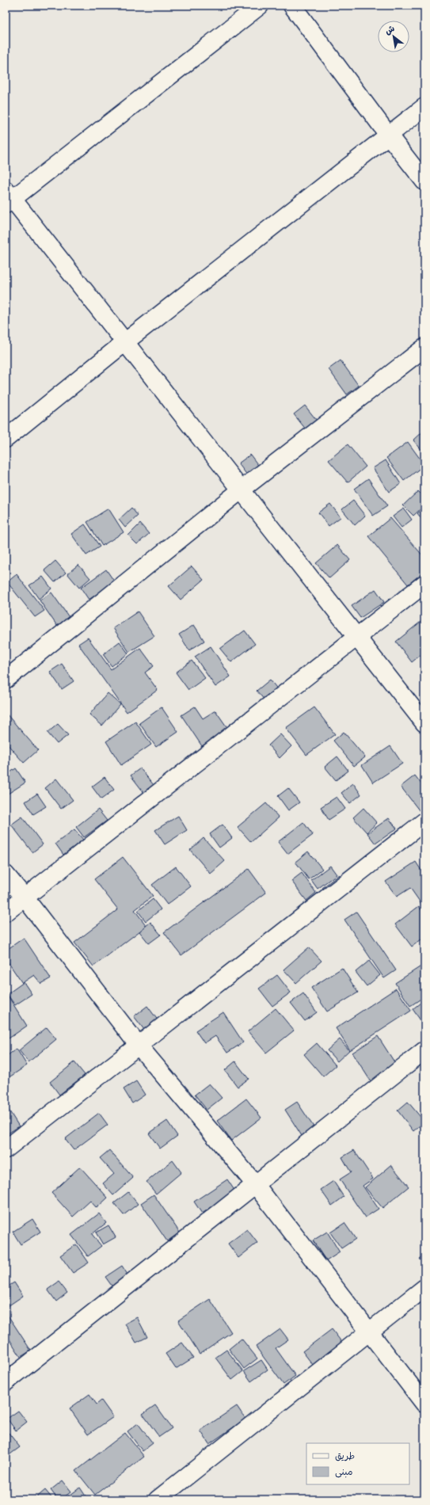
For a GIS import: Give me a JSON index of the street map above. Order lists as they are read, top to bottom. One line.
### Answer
{"legend":["طريق","مبنى"],"north":"top left"}
